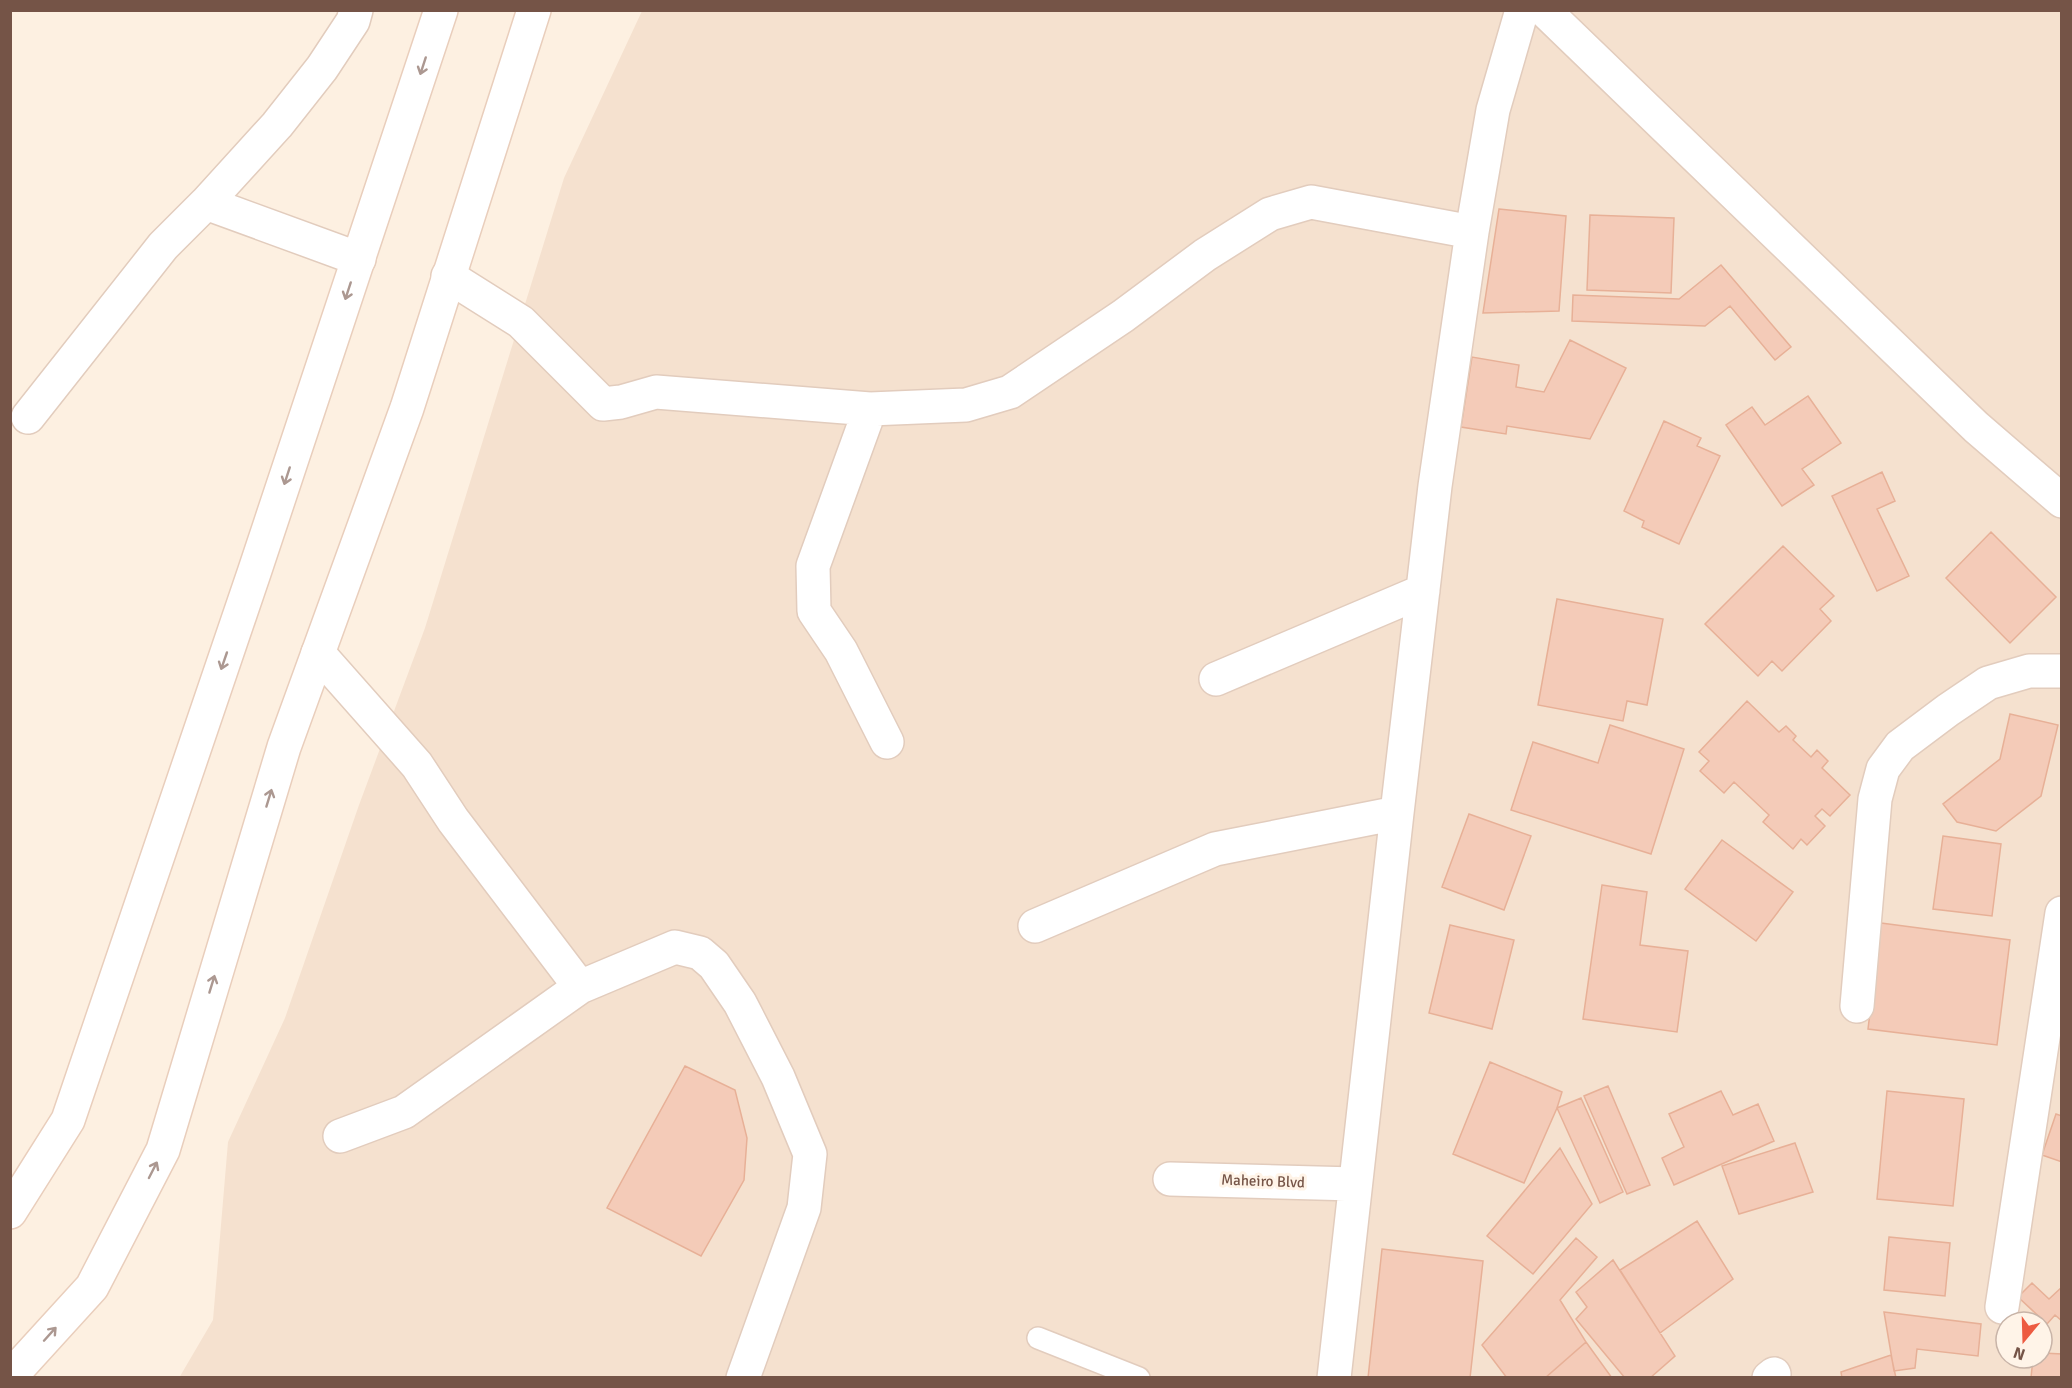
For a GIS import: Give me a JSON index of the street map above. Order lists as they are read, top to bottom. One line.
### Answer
{"streets":{"street":["Maheiro Blvd"]},"north":"bottom"}
